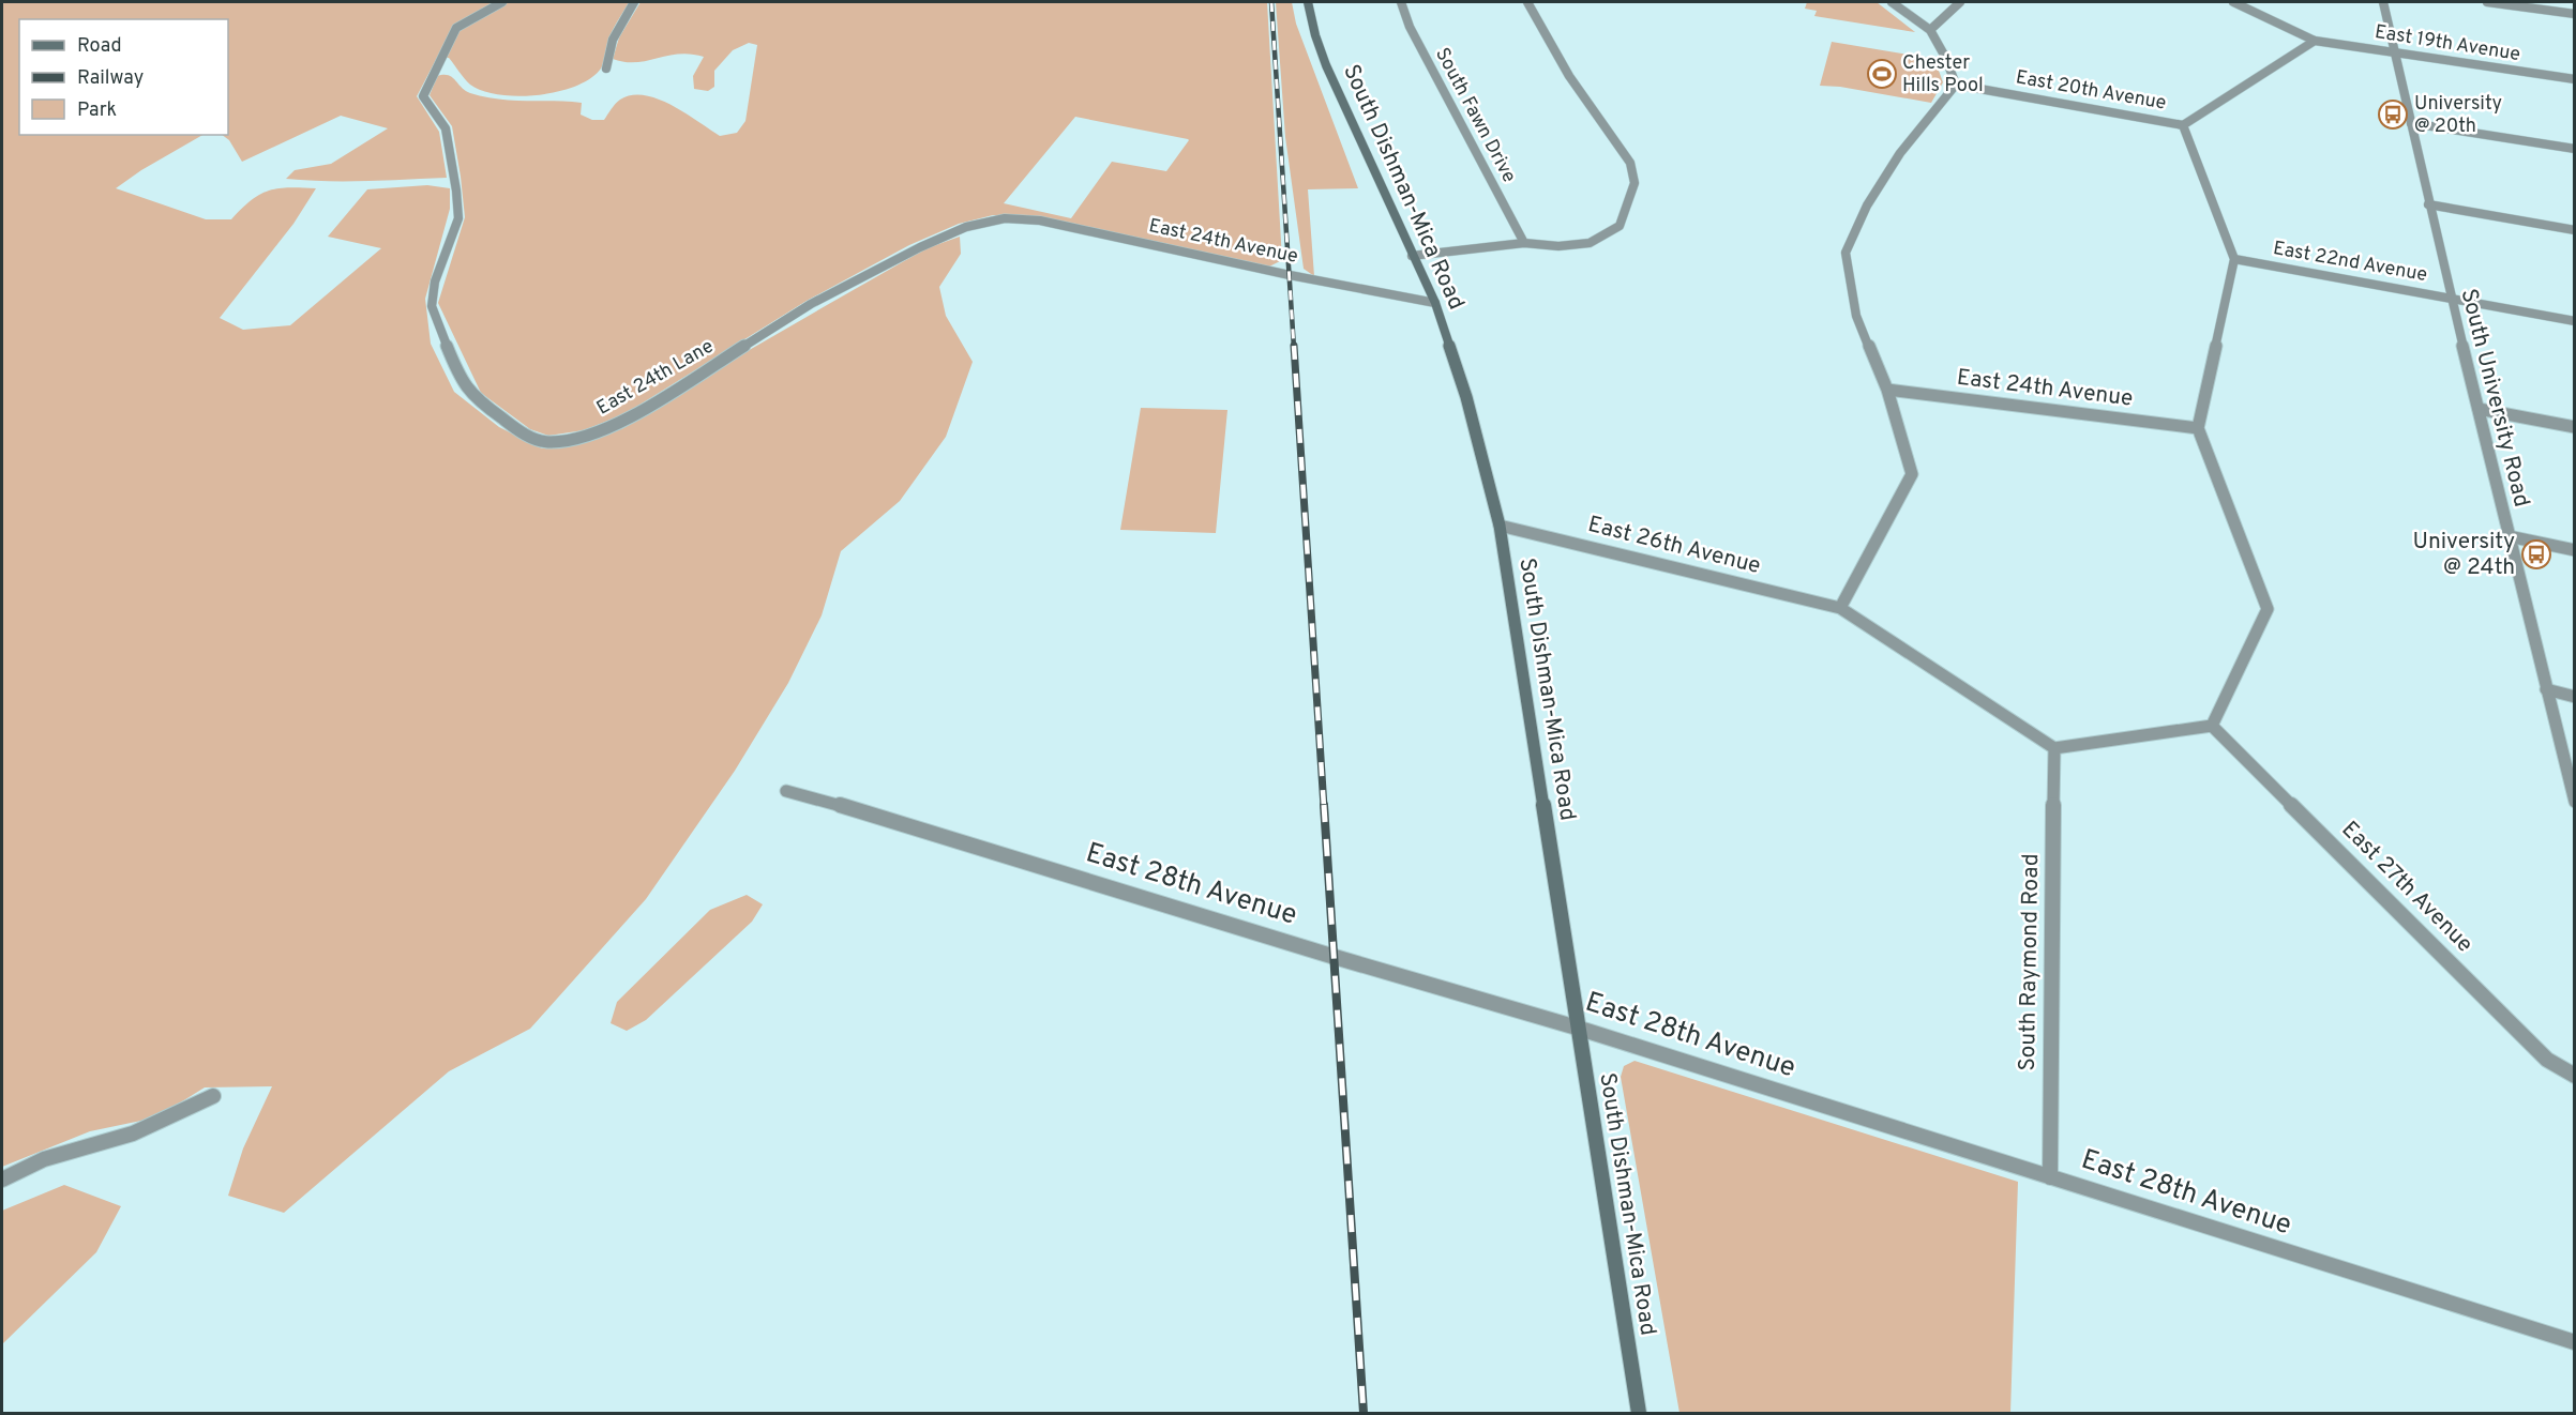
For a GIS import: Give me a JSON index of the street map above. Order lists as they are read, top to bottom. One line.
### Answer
{"streets":{"main road":["South Dishman-Mica Road"],"street":["East 19th Avenue","East 20th Avenue","South Fawn Drive","East 24th Avenue","East 22nd Avenue","East 24th Lane","South University Road","East 26th Avenue","East 28th Avenue","East 27th Avenue","South Raymond Road"]},"crossings":[["East 19th Avenue","South University Road"],["South Dishman-Mica Road","East 24th Avenue"],["South Dishman-Mica Road","East 26th Avenue"],["South Dishman-Mica Road","East 28th Avenue"],["East 24th Avenue","East 24th Lane"],["East 22nd Avenue","South University Road"],["East 26th Avenue","South Raymond Road"],["East 28th Avenue","South Raymond Road"]],"places":{"sports":["Chester Hills Pool"],"bus stop":["University @ 20th","University @ 24th"]},"legend":["Road","Railway","Park"]}
